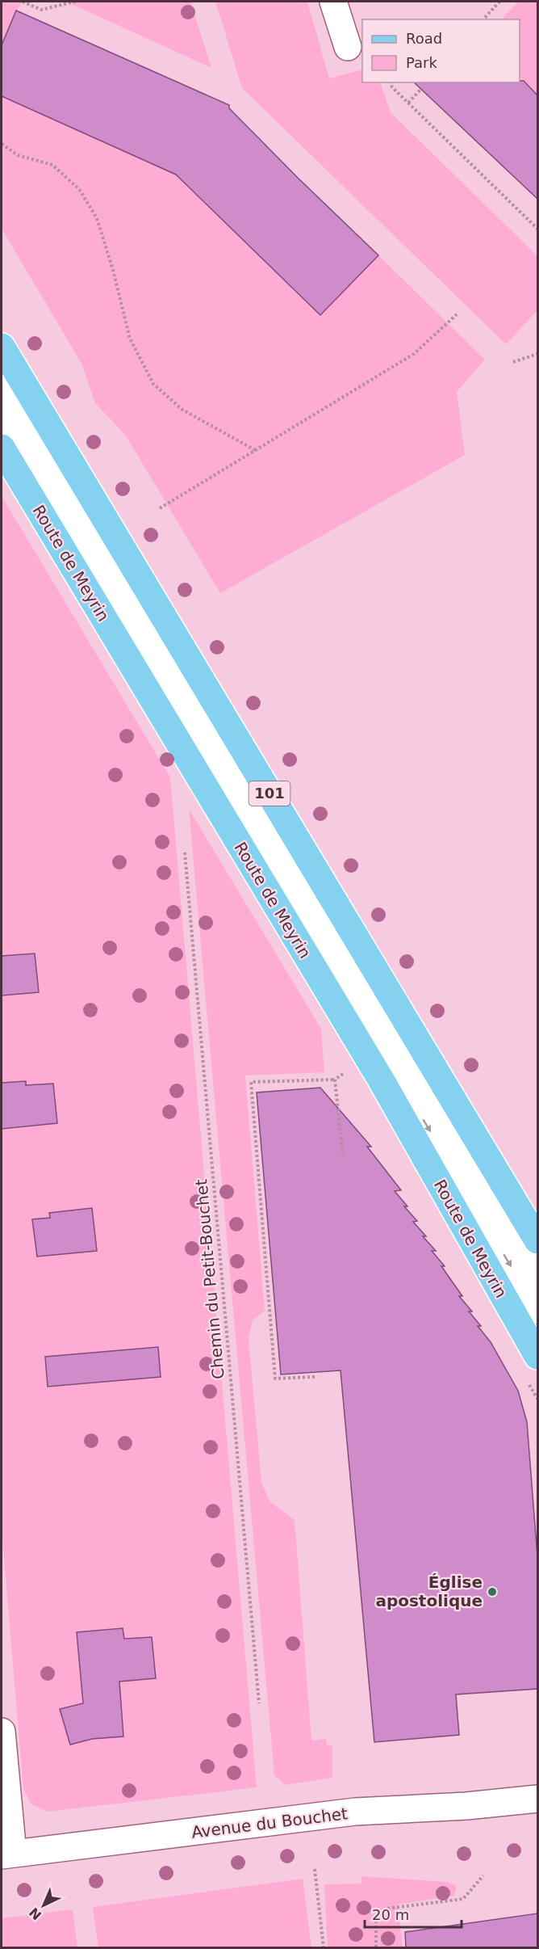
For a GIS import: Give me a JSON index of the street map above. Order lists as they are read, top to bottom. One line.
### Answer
{"streets":{"main road":["Route de Meyrin","101"],"street":["Avenue du Bouchet"],"path":["Chemin du Petit-Bouchet"]},"places":["Église apostolique"],"legend":["Road","Park"],"scale_bar":"20 m","north":"bottom left"}
